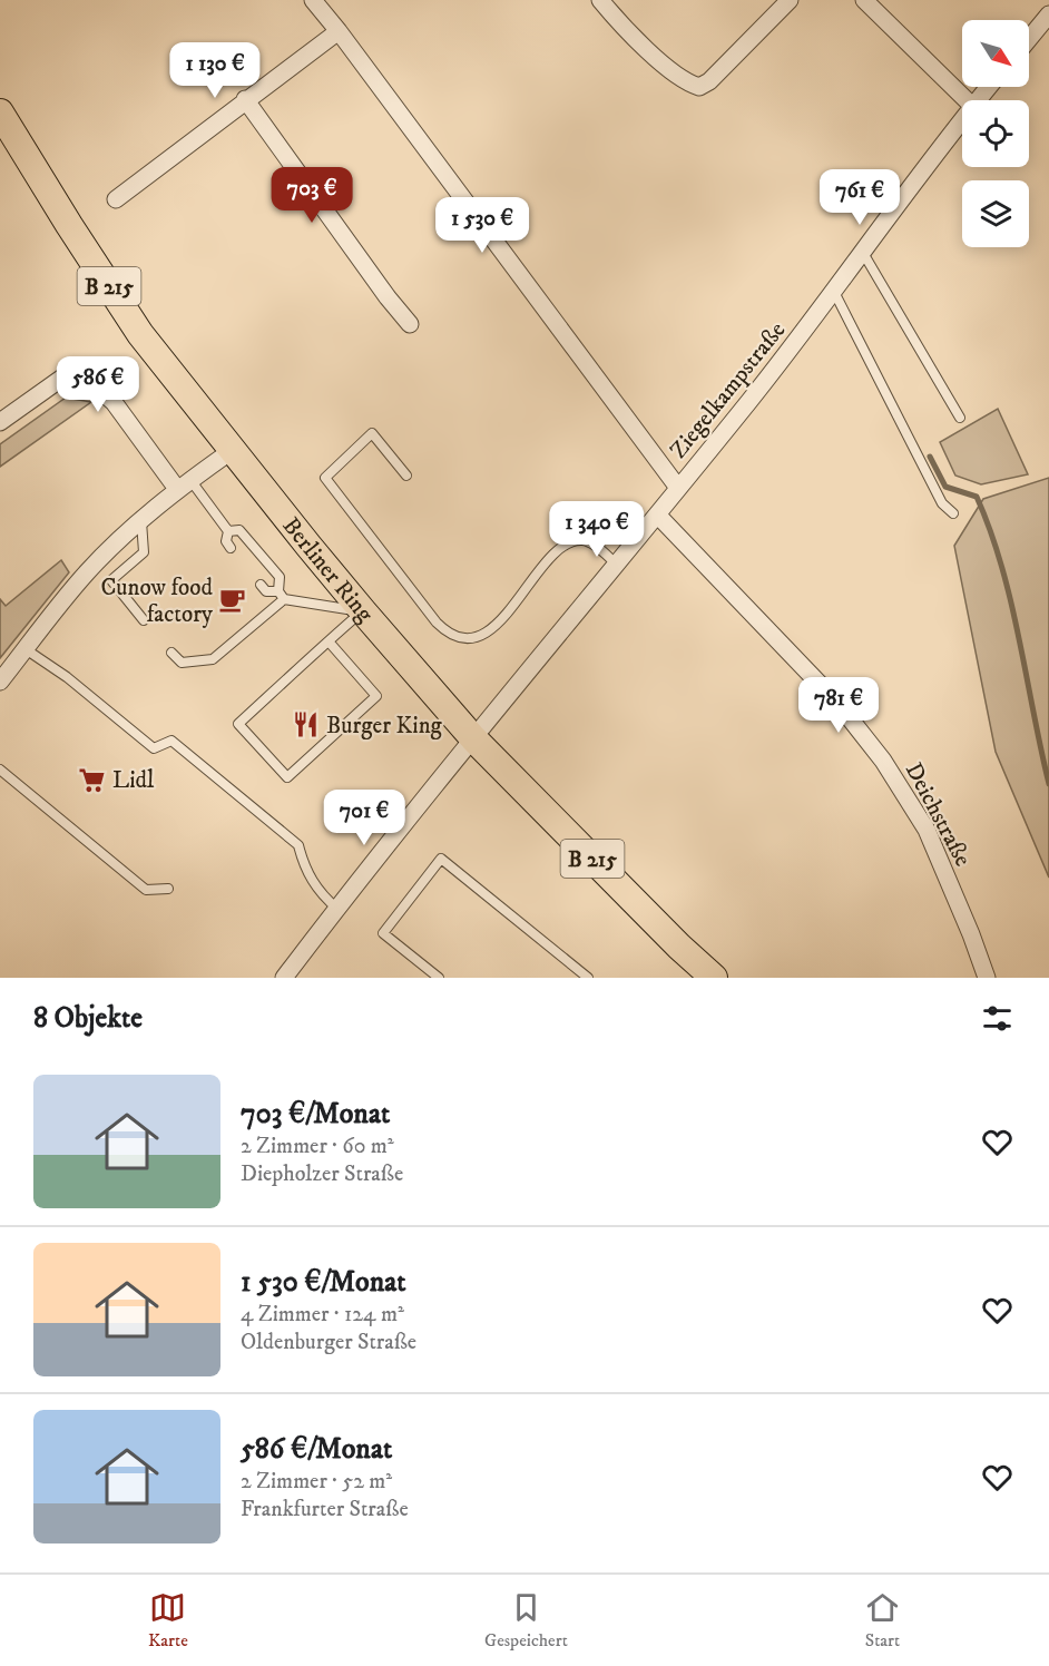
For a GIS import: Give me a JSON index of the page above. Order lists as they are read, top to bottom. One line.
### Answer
{"streets":{"main road":["B 215","Berliner Ring"],"street":["Ziegelkampstraße","Deichstraße"]},"crossings":[["Ziegelkampstraße","Berliner Ring"],["Ziegelkampstraße","Deichstraße"]],"places":{"cafe":["Cunow food factory"],"restaurant":["Burger King"],"supermarket":["Lidl"]},"north":"bottom right","page":{"price":["1 130 €","703 €","761 €","1 530 €","586 €","1 340 €","781 €","701 €"],"heading":"8 Objekte","list":[{"name":"703 €/Monat","note":"2 Zimmer · 60 m² · Diepholzer Straße"},{"name":"1 530 €/Monat","note":"4 Zimmer · 124 m² · Oldenburger Straße"},{"name":"586 €/Monat","note":"2 Zimmer · 52 m² · Frankfurter Straße"}],"tabs":["Karte","Gespeichert","Start"]}}
